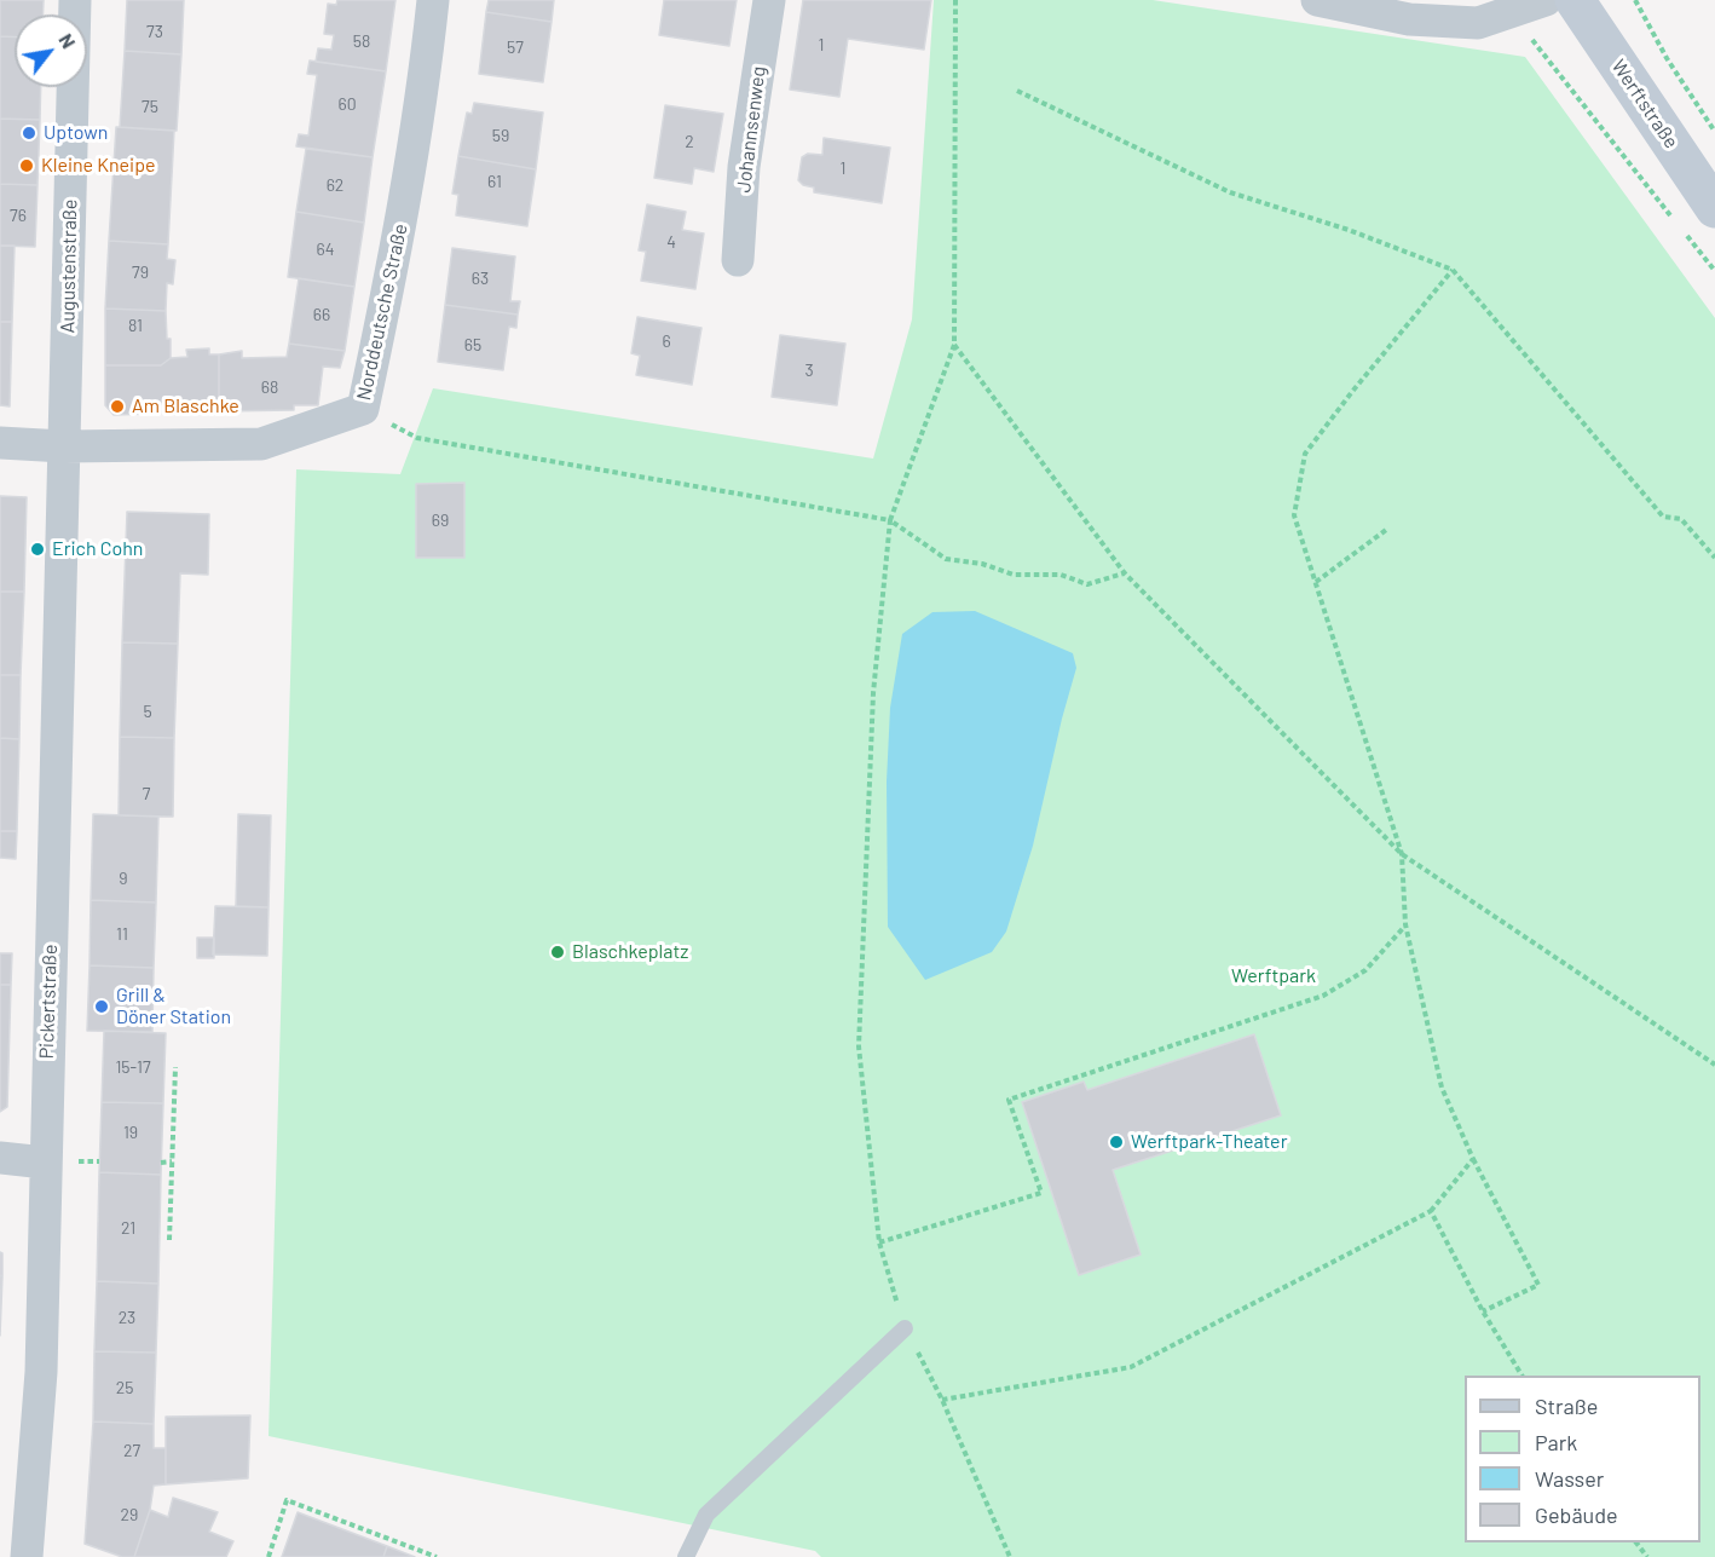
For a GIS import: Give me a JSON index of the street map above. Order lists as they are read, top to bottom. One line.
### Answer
{"streets":{"main road":["Werftstraße"],"street":["Johannsenweg","Augustenstraße","Norddeutsche Straße","Pickertstraße"]},"crossings":[["Augustenstraße","Norddeutsche Straße"],["Augustenstraße","Pickertstraße"],["Norddeutsche Straße","Pickertstraße"]],"parks":["Werftpark"],"places":["Uptown","Kleine Kneipe","Am Blaschke","Erich Cohn","Blaschkeplatz","Grill & Döner Station","Werftpark-Theater"],"house_numbers":["73","58","1","57","60","75","59","2","1","61","62","76","4","64","79","63","66","81","6","65","3","68","69","5","7","9","11","15-17","19","21","23","25","27","29"],"legend":["Straße","Park","Wasser","Gebäude"],"north":"top right"}
